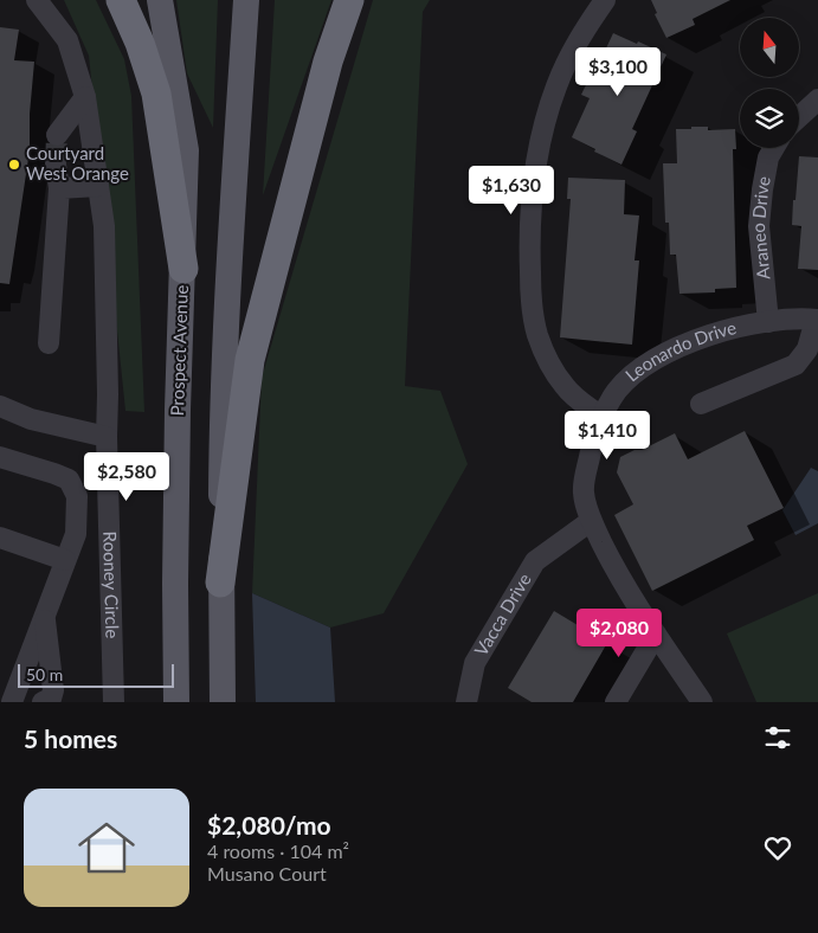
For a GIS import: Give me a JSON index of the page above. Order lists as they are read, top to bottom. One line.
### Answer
{"streets":{"main road":["Prospect Avenue"],"street":["Araneo Drive","Leonardo Drive","Rooney Circle","Vacca Drive"]},"crossings":[["Araneo Drive","Leonardo Drive"],["Leonardo Drive","Vacca Drive"]],"places":["Courtyard West Orange"],"scale_bar":"50 m","north":"top","page":{"price":["$3,100","$1,630","$1,410","$2,580","$2,080"],"scale":"50 m","heading":"5 homes","list":[{"name":"$2,080/mo","note":"4 rooms · 104 m² · Musano Court"}]}}
